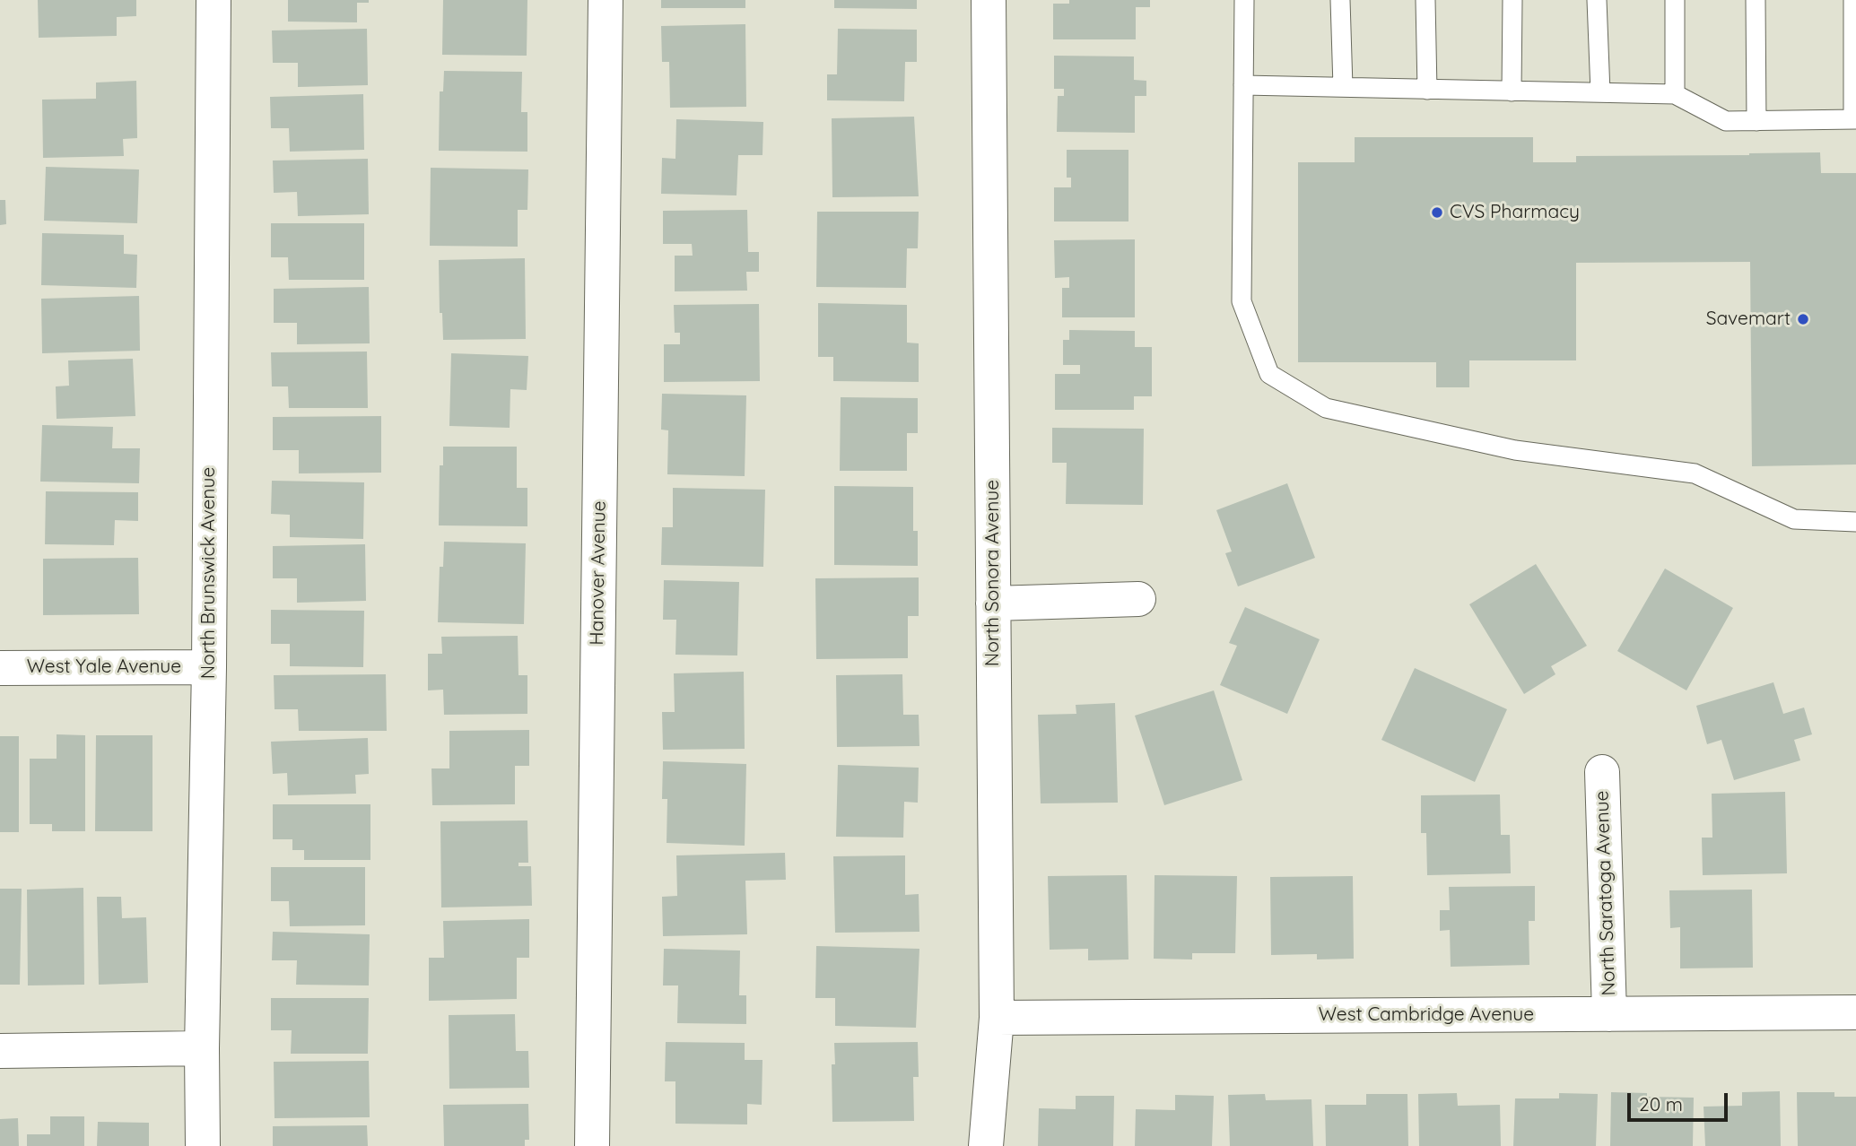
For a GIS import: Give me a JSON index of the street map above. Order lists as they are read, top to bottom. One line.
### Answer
{"streets":{"street":["North Brunswick Avenue","Hanover Avenue","North Sonora Avenue","West Yale Avenue","North Saratoga Avenue","West Cambridge Avenue"]},"crossings":[["North Brunswick Avenue","West Yale Avenue"],["North Sonora Avenue","West Cambridge Avenue"],["North Saratoga Avenue","West Cambridge Avenue"]],"places":["CVS Pharmacy","Savemart"],"scale_bar":"20 m"}
